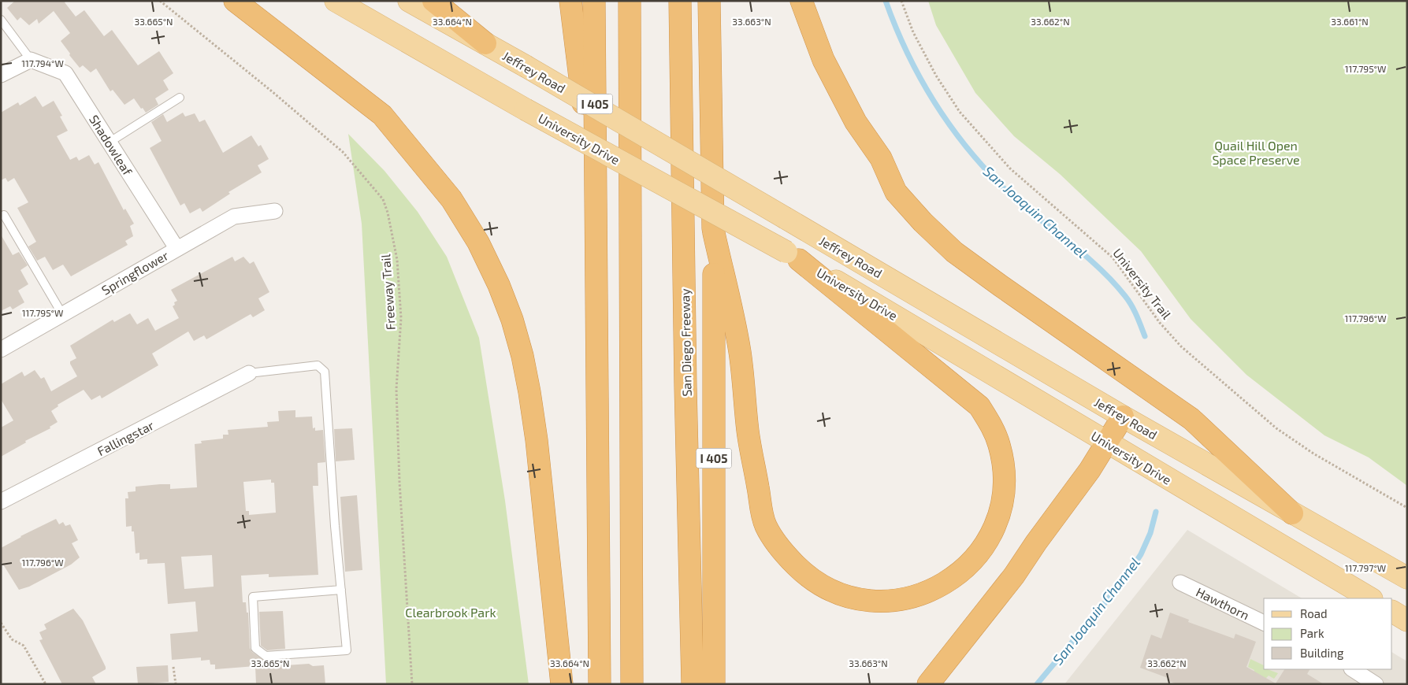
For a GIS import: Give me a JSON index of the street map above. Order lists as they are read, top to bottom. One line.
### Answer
{"streets":{"highway":["I 405","San Diego Freeway"],"main road":["Jeffrey Road","University Drive"],"street":["Shadowleaf","Springflower","Fallingstar","Hawthorn"],"path":["University Trail","Freeway Trail"]},"crossings":[["Shadowleaf","Springflower"]],"water":["San Joaquin Channel"],"parks":["Quail Hill Open Space Preserve","Clearbrook Park"],"legend":["Road","Park","Building"],"coordinates":["33.665°N","33.664°N","33.663°N","33.662°N","33.661°N","117.794°W","117.795°W","117.796°W","117.797°W"]}
